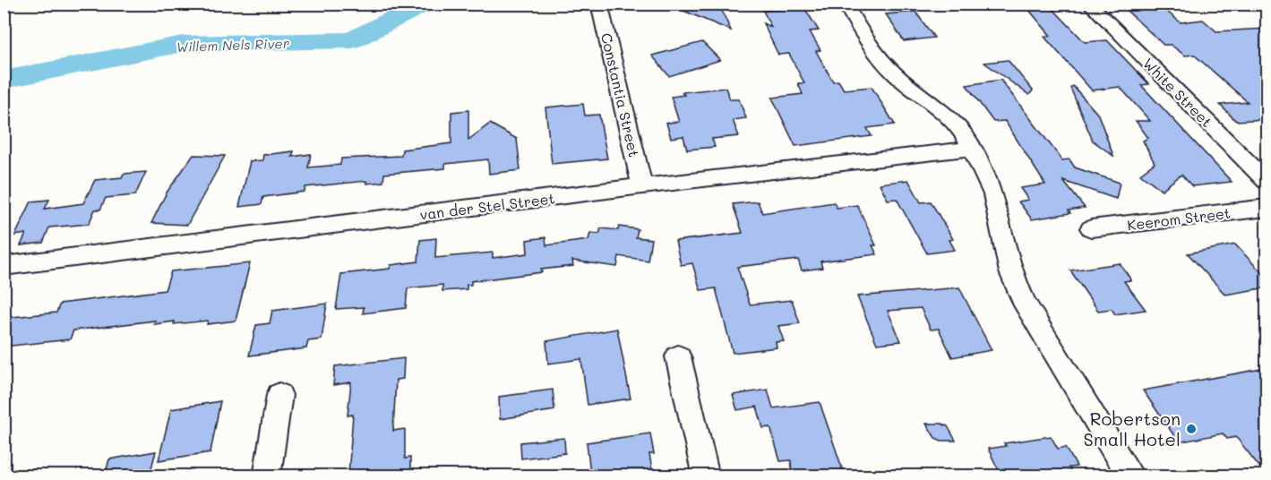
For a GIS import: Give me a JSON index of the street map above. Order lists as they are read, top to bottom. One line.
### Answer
{"streets":{"street":["White Street","Constantia Street","van der Stel Street","Keerom Street"]},"crossings":[["Constantia Street","van der Stel Street"]],"water":["Willem Nels River"],"places":["Robertson Small Hotel"]}
